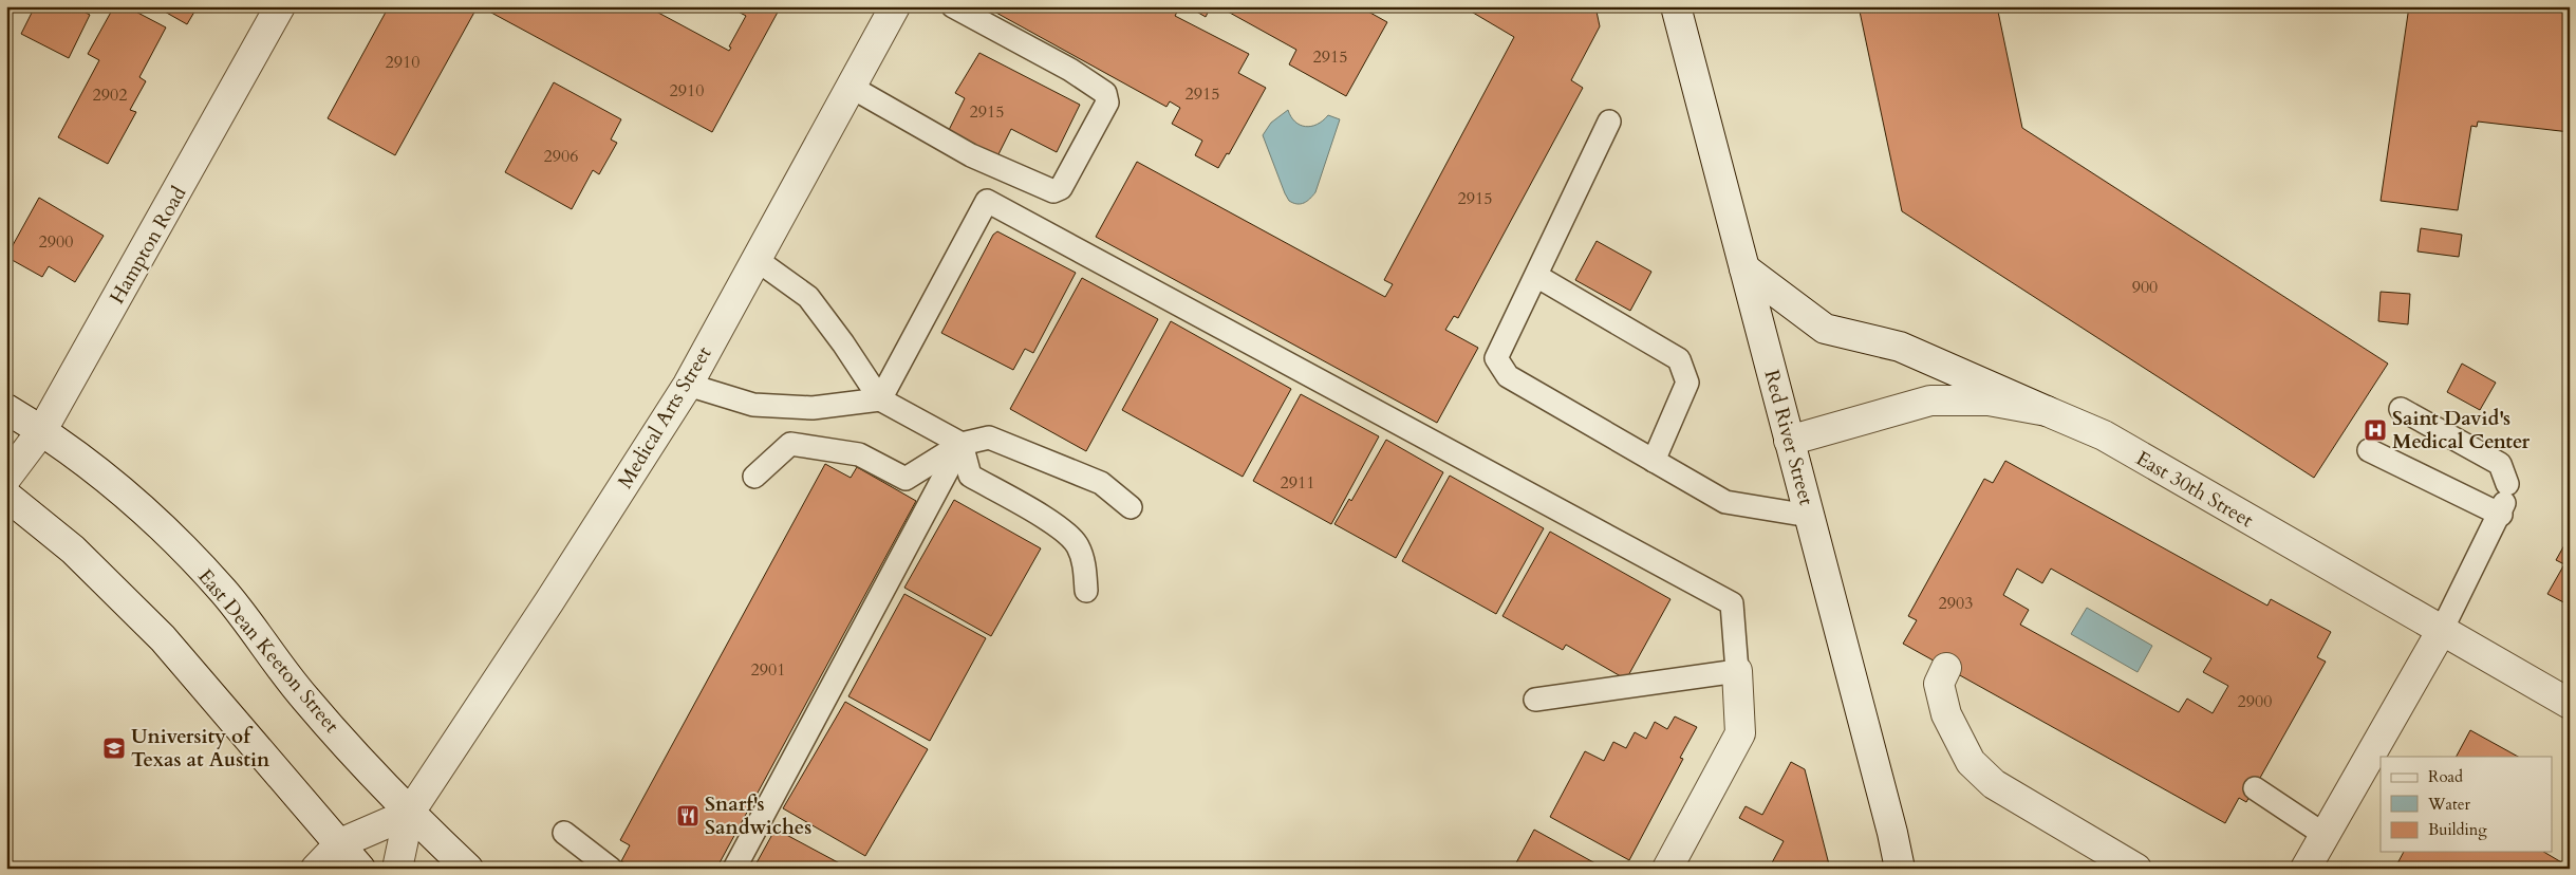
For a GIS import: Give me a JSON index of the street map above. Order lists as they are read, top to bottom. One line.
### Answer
{"streets":{"street":["Hampton Road","Medical Arts Street","Red River Street","East 30th Street","East Dean Keeton Street"]},"crossings":[["Hampton Road","East Dean Keeton Street"],["Medical Arts Street","East Dean Keeton Street"],["Red River Street","East 30th Street"]],"places":{"hospital":["Saint David's Medical Center"],"school or university":["University of Texas at Austin"],"restaurant":["Snarf's Sandwiches"]},"house_numbers":["2915","2910","2910","2915","2902","2915","2906","2915","2900","900","2911","2903","2901","2900"],"legend":["Road","Water","Building"]}
